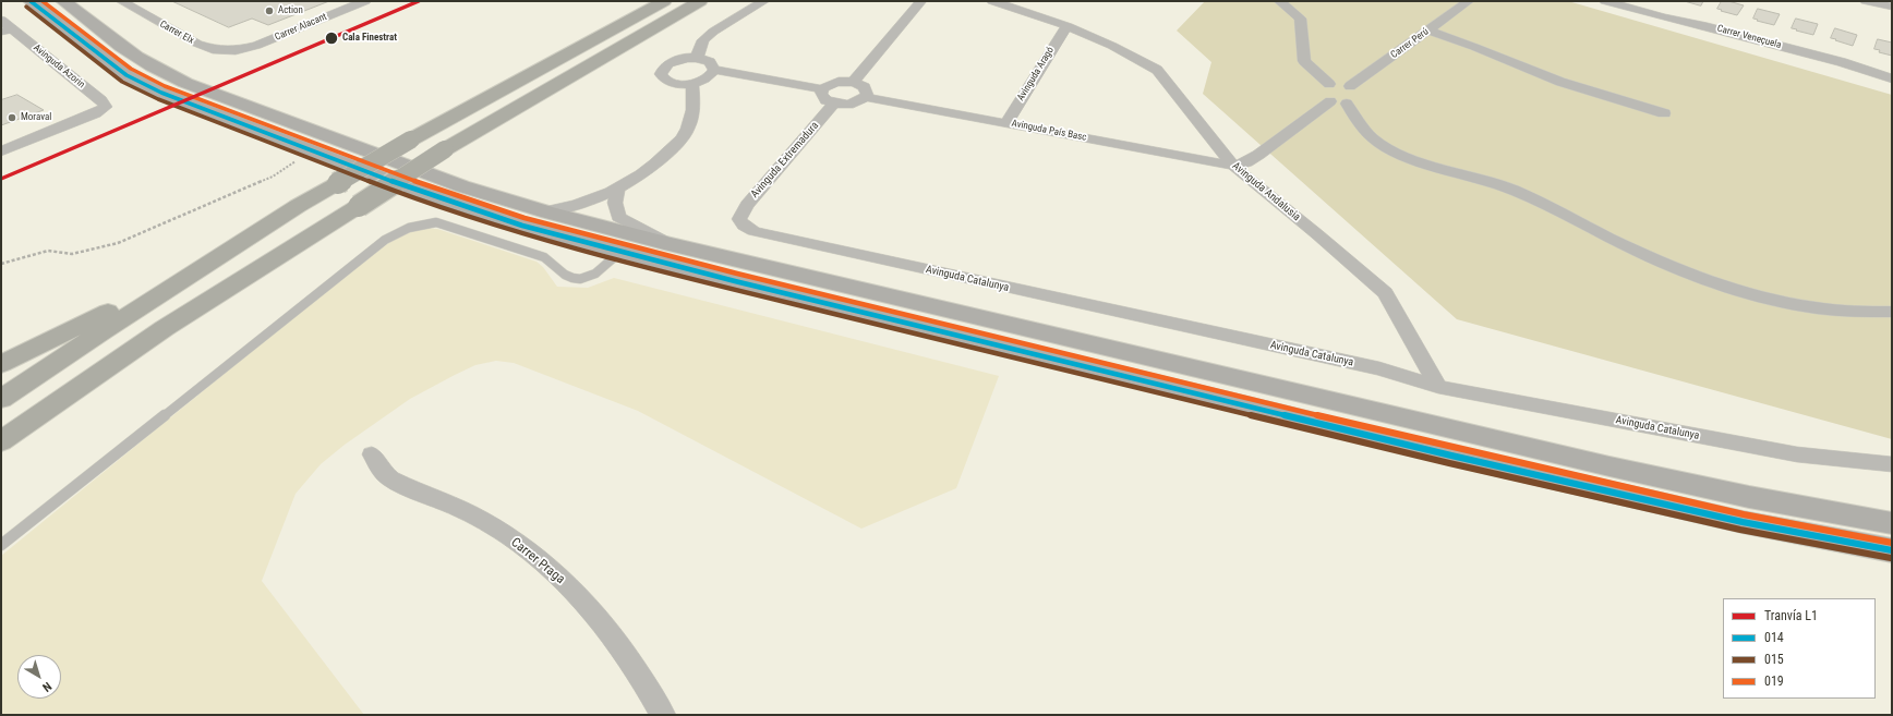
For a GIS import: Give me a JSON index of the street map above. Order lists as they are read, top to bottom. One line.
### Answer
{"streets":{"street":["Carrer Alacant","Carrer Elx","Carrer Veneçuela","Carrer Perú","Avinguda Azorin","Avinguda Aragó","Avinguda País Basc","Avinguda Extremadura","Avinguda Andalusia","Avinguda Catalunya","Carrer Praga"]},"crossings":[["Carrer Alacant","Carrer Elx"],["Avinguda Aragó","Avinguda País Basc"],["Avinguda Aragó","Avinguda Andalusia"],["Avinguda País Basc","Avinguda Andalusia"],["Avinguda Extremadura","Avinguda Catalunya"],["Avinguda Andalusia","Avinguda Catalunya"]],"places":["Action","Cala Finestrat","Moraval"],"lines":["tram line L1","transit line 014","transit line 019","transit line 015"],"legend":["Tranvía L1","014","015","019"],"north":"bottom right"}
